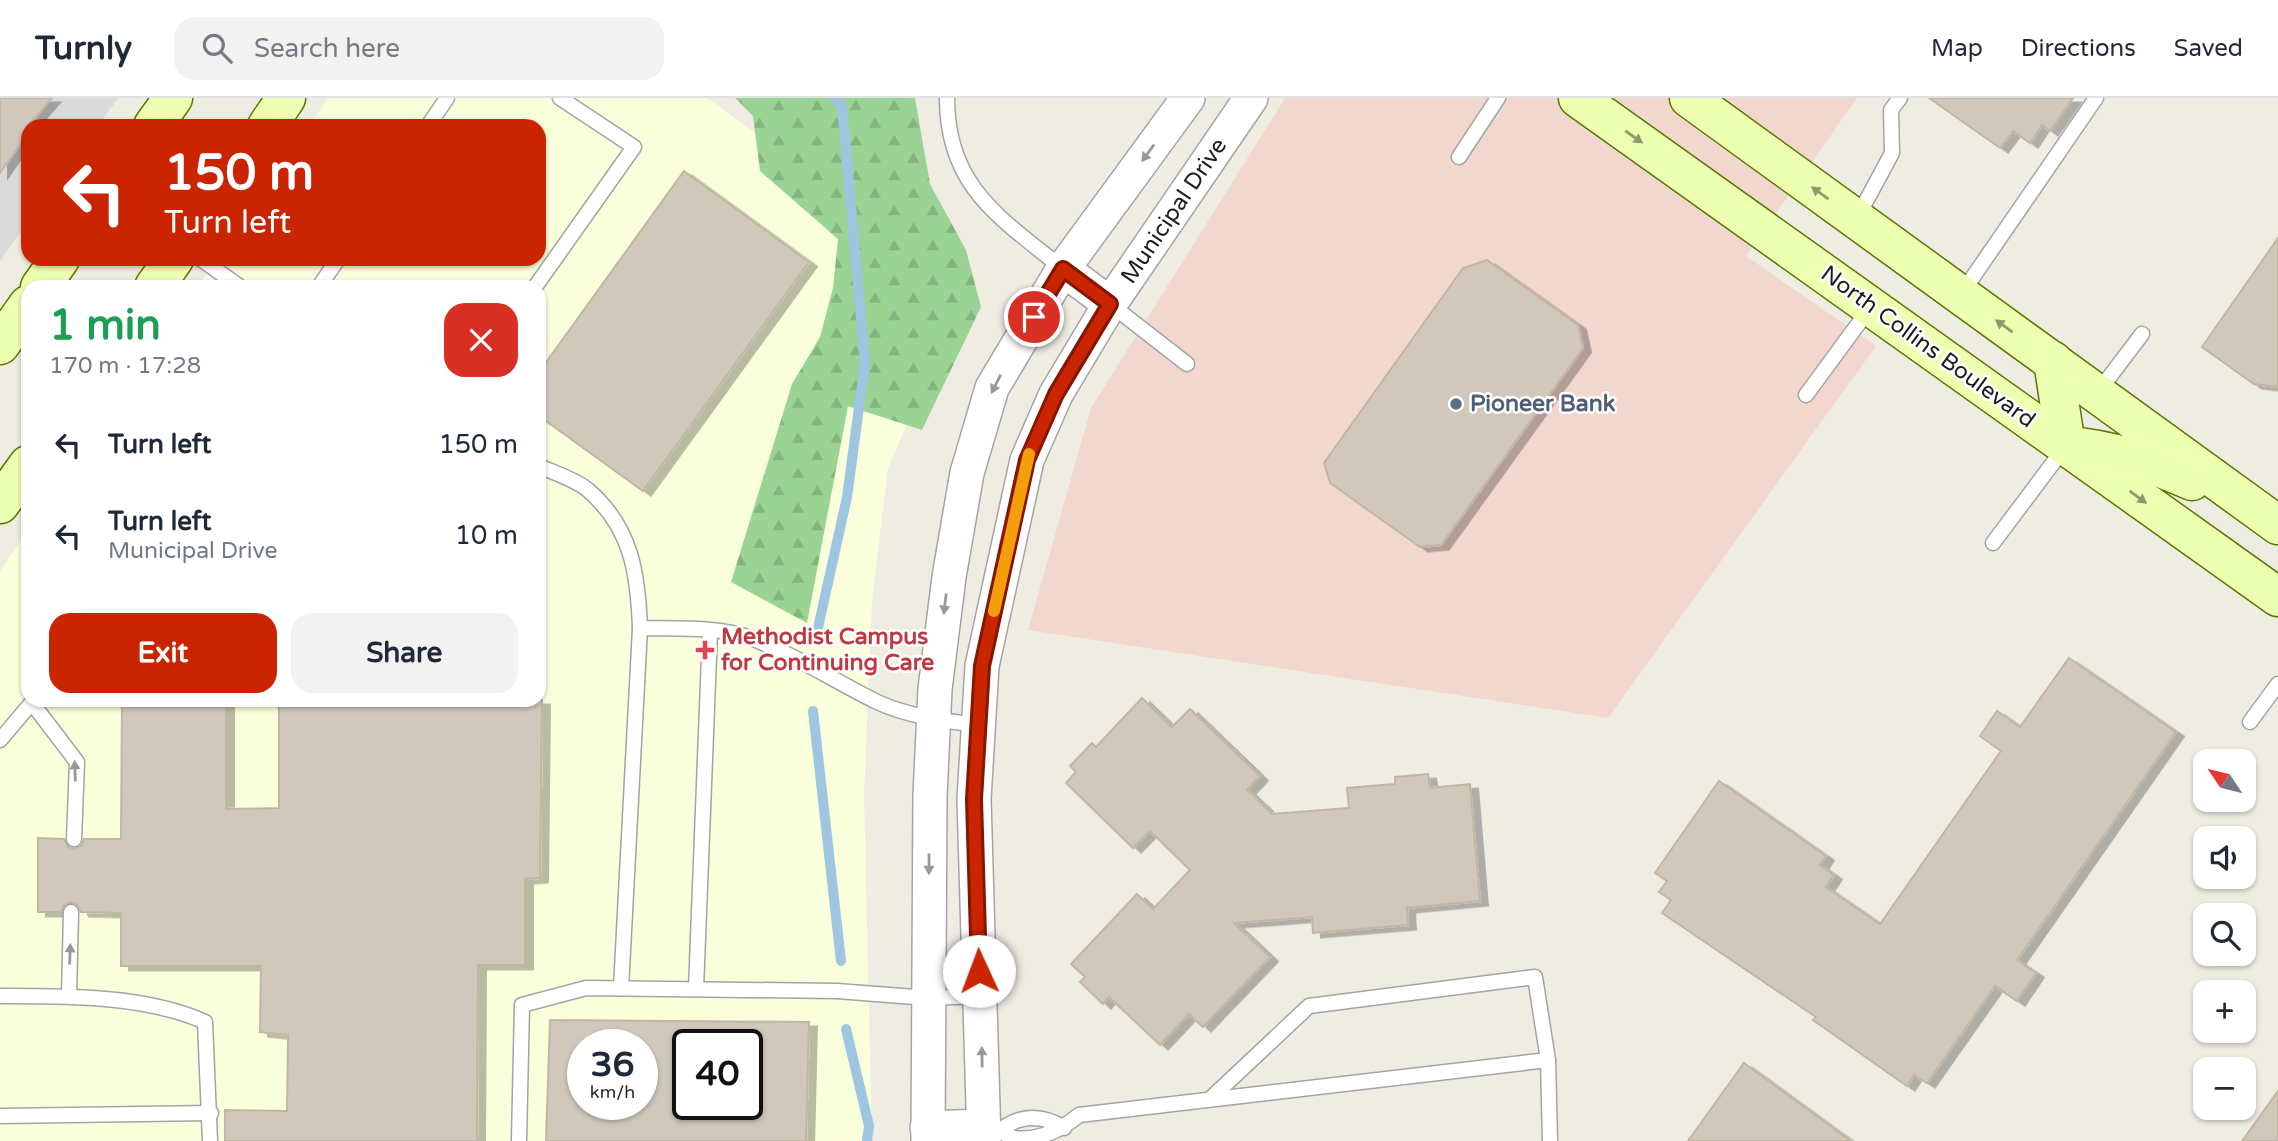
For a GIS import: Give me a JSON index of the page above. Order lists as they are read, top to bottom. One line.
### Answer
{"streets":{"main road":["North Collins Boulevard"],"street":["Municipal Drive"]},"places":{"other":["Pioneer Bank"],"health":["Methodist Campus for Continuing Care"]},"north":"top left","page":{"header":"Turnly","search":"Search here","nav":["Map","Directions","Saved"],"turn":["150 m","Turn left"],"heading":["1 min","170 m · 17:28"],"list":[{"name":"Turn left","value":"150 m"},{"name":"Turn left","note":"Municipal Drive","value":"10 m"}],"buttons":["Exit","Share"],"map_buttons":["+","−"],"speed":"36 km/h","limit":"40"}}
